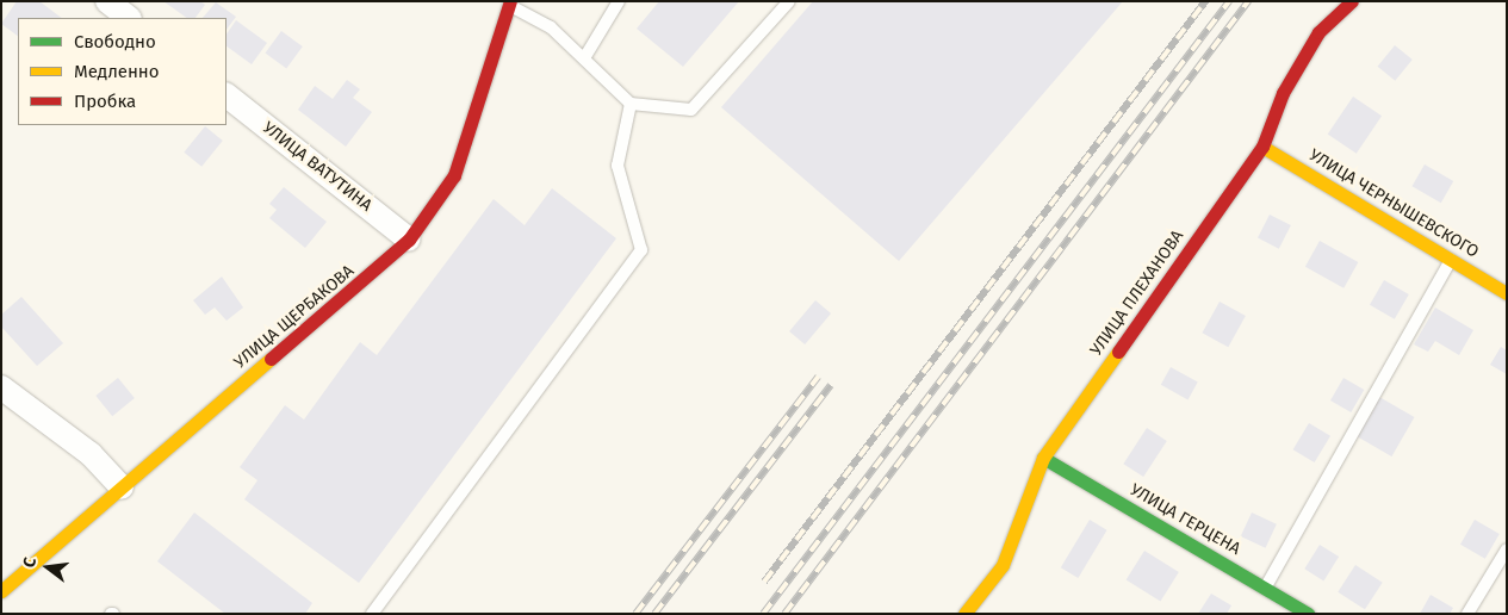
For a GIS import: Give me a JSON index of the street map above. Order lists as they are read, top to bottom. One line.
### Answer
{"streets":{"street":["УЛИЦА ВАТУТИНА","УЛИЦА ЧЕРНЫШЕВСКОГО","УЛИЦА ПЛЕХАНОВА","УЛИЦА ЩЕРБАКОВА","УЛИЦА ГЕРЦЕНА"]},"crossings":[["УЛИЦА ВАТУТИНА","УЛИЦА ЩЕРБАКОВА"],["УЛИЦА ЧЕРНЫШЕВСКОГО","УЛИЦА ПЛЕХАНОВА"],["УЛИЦА ПЛЕХАНОВА","УЛИЦА ГЕРЦЕНА"]],"legend":["Свободно","Медленно","Пробка"],"north":"left"}
